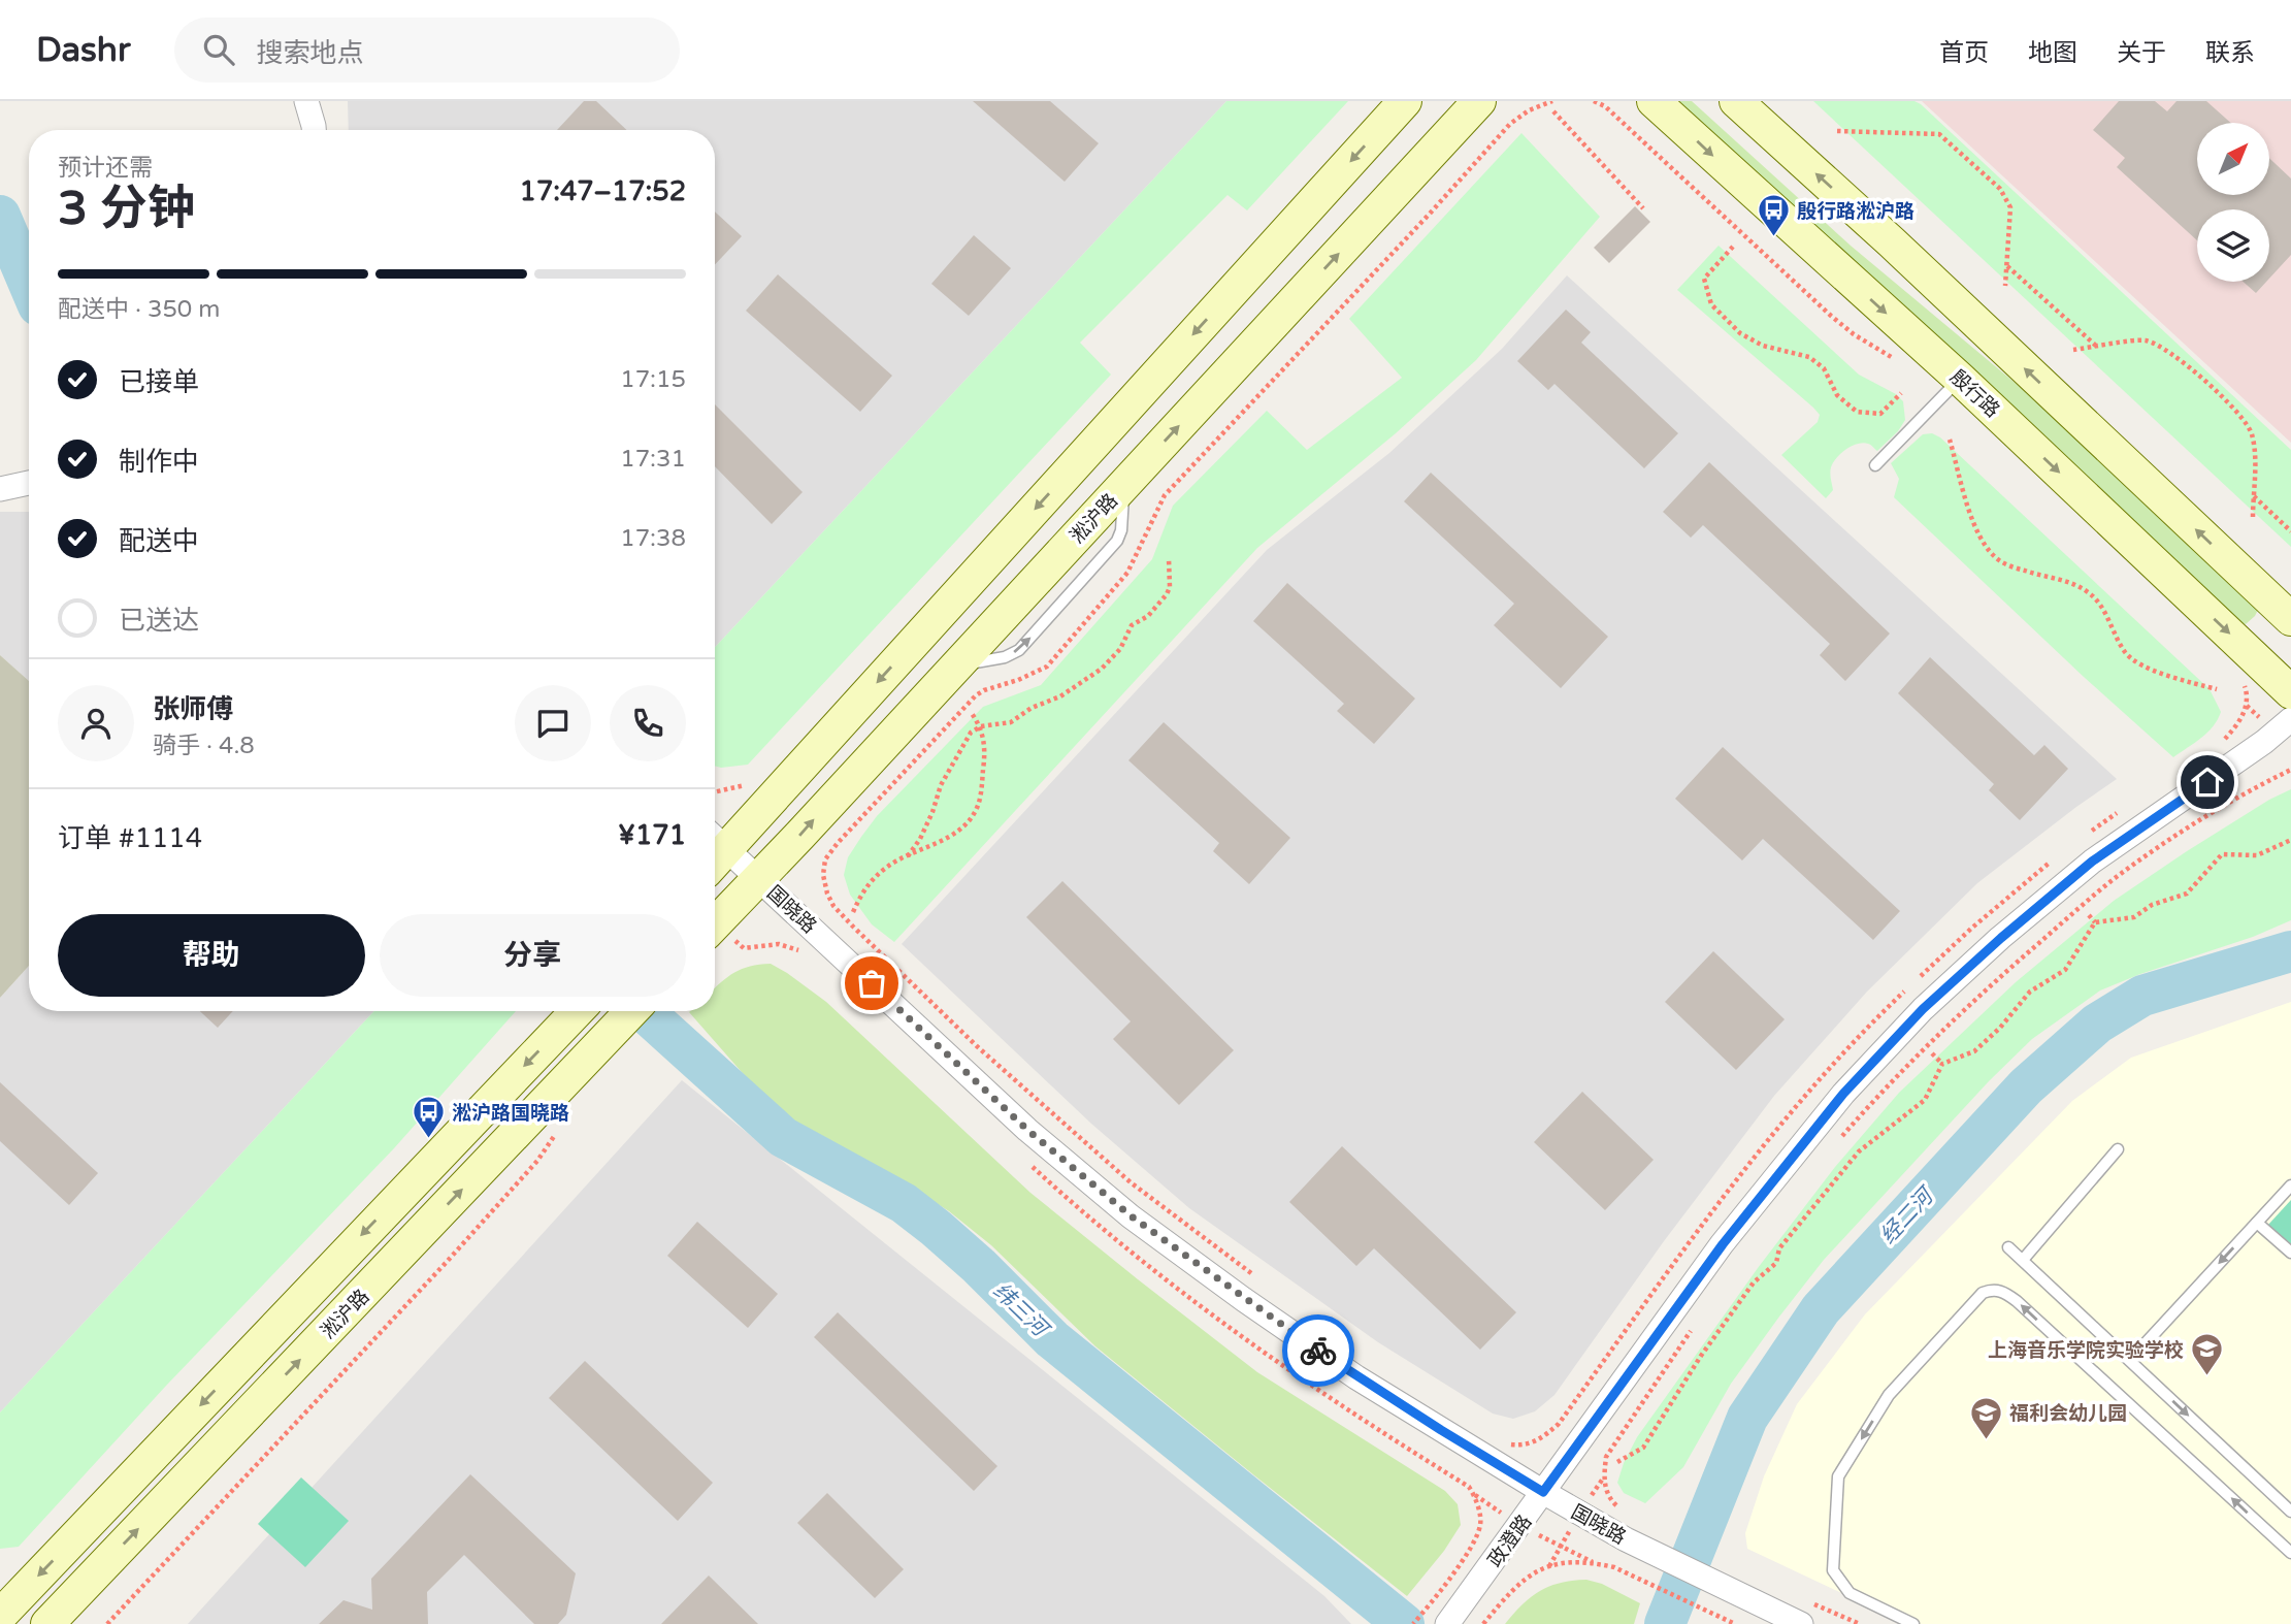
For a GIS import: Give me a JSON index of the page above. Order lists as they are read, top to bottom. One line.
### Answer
{"streets":{"main road":["殷行路","淞沪路"],"street":["国晓路","政澄路"]},"crossings":[["淞沪路","国晓路"],["国晓路","政澄路"]],"water":["经二河","纬三河"],"places":{"bus stop":["殷行路淞沪路","淞沪路国晓路"],"school or university":["上海音乐学院实验学校","福利会幼儿园"]},"north":"top right","page":{"header":"Dashr","search":"搜索地点","nav":["首页","地图","关于","联系"],"heading":["3 分钟","预计还需","17:47–17:52"],"panel":["张师傅","骑手 · 4.8","订单 #1114","¥171"],"bar":"配送中 · 350 m","list":[["已接单","17:15"],["制作中","17:31"],["配送中","17:38"],"已送达"],"buttons":["帮助","分享"]}}
